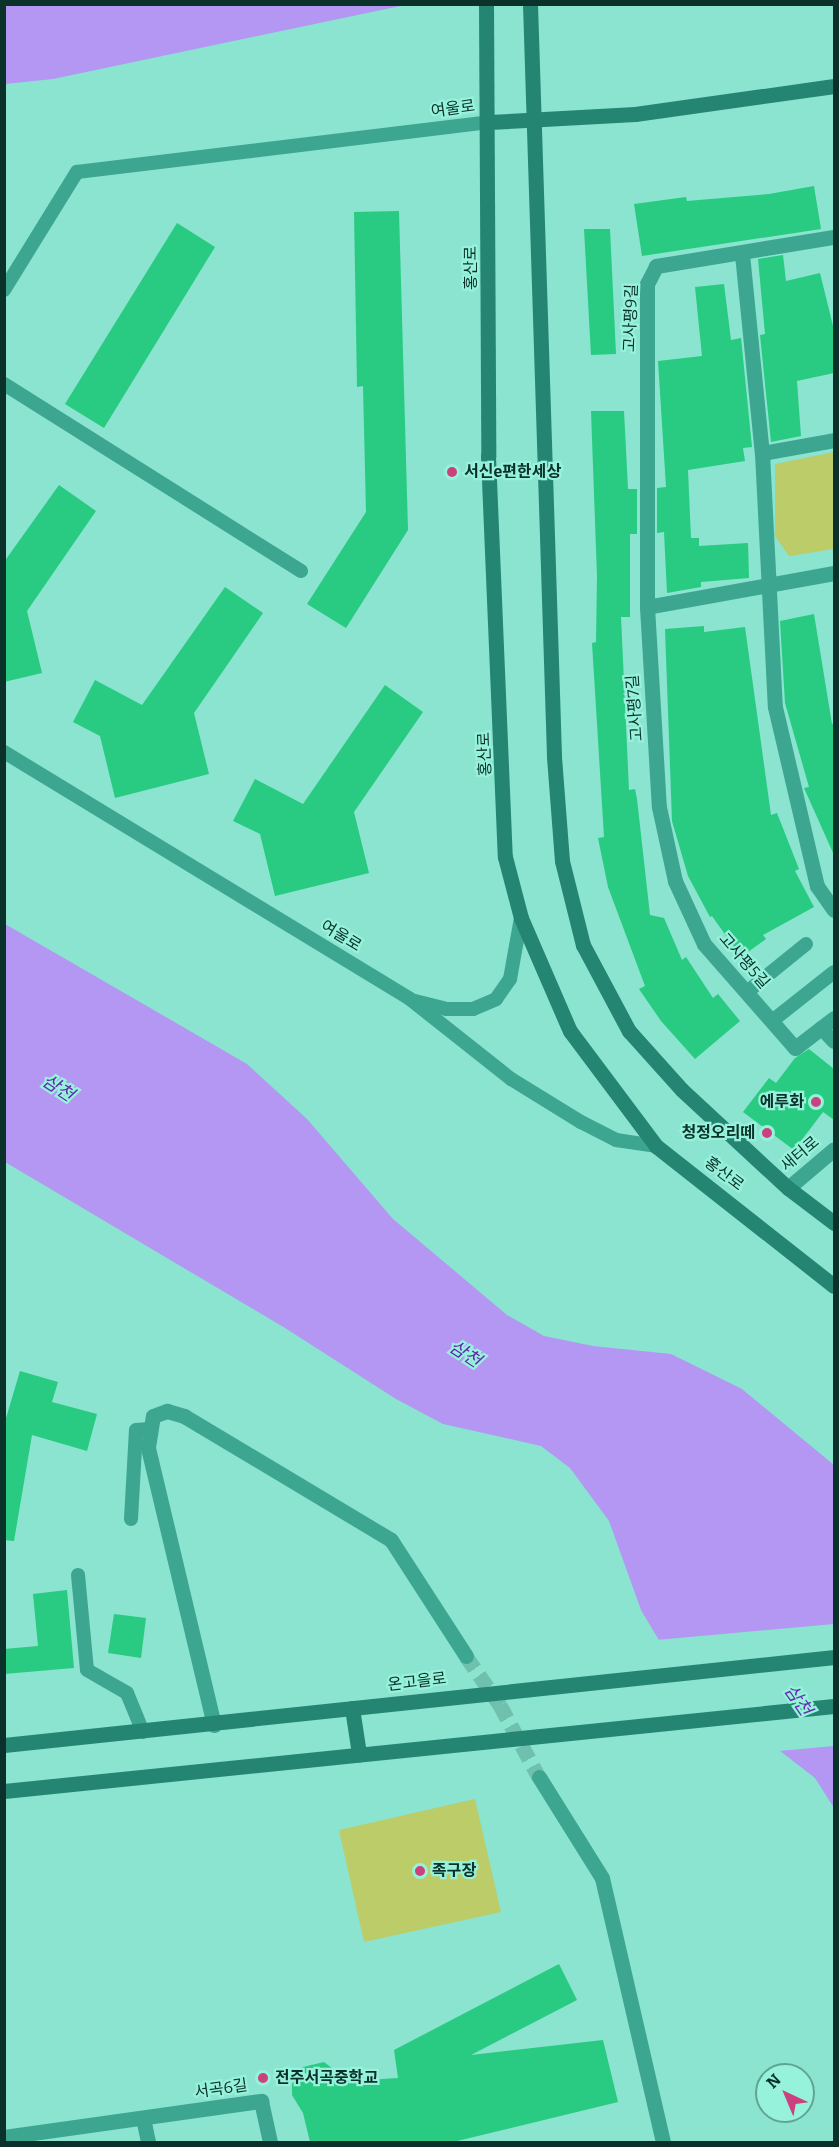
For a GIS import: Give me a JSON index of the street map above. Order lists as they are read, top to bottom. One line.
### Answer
{"streets":{"street":["여울로","홍산로","고사평9길","고사평7길","고사평5길","새터로","온고을로","서곡6길"]},"crossings":[["여울로","홍산로"],["홍산로","새터로"],["고사평9길","고사평7길"],["고사평7길","고사평5길"]],"water":["삼천"],"places":["서신e편한세상","에루화","청정오리떼","족구장","전주서곡중학교"],"north":"top left"}
